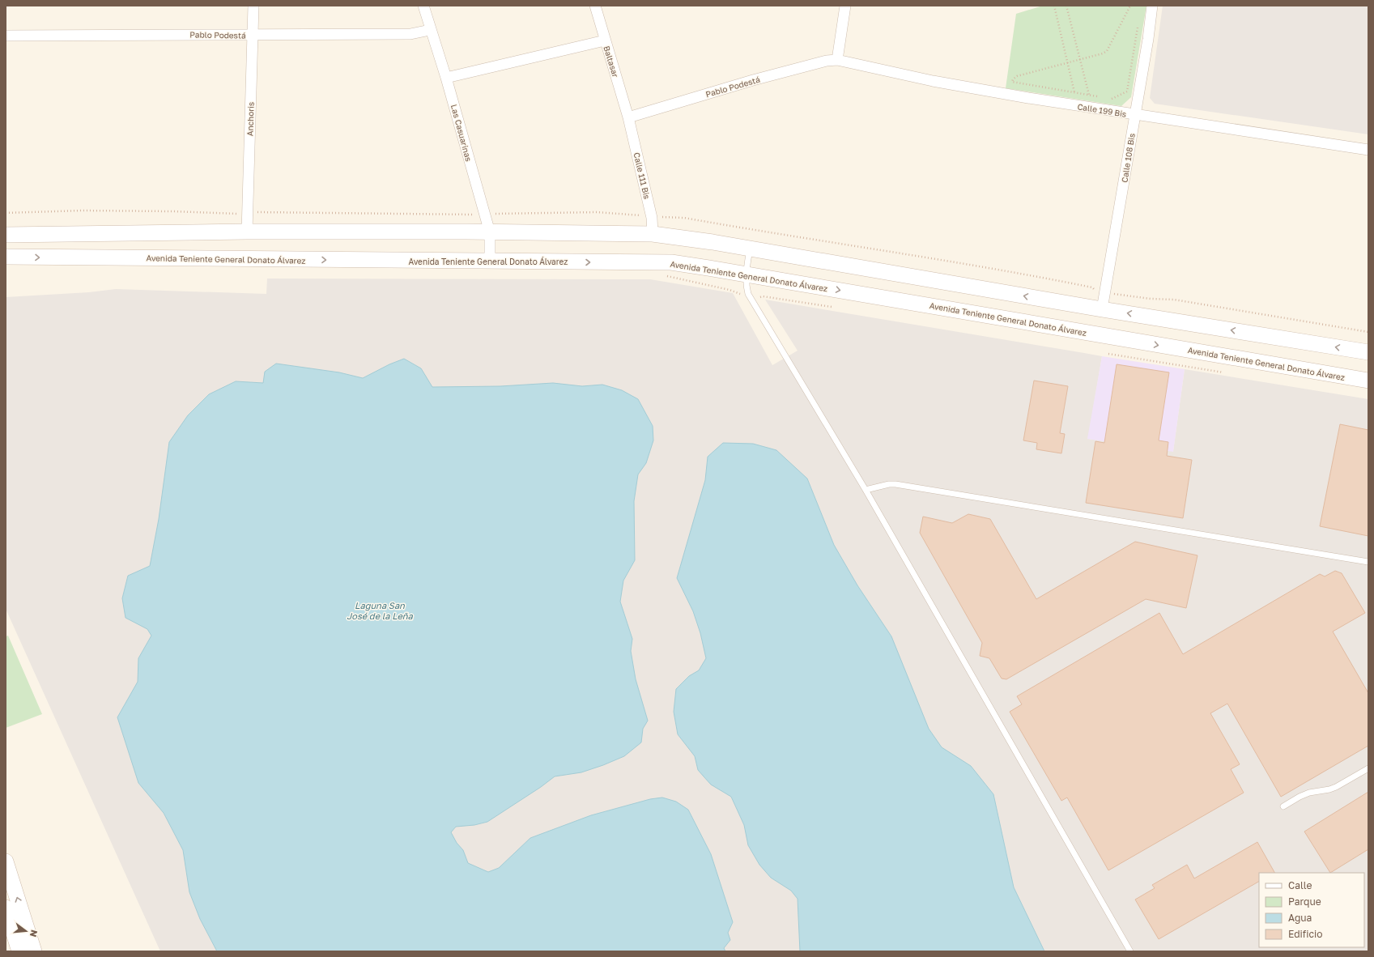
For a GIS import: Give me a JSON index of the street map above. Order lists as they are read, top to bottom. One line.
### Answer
{"streets":{"main road":["Avenida Teniente General Donato Álvarez"],"street":["Pablo Podestá","Baltasar","Calle 199 Bis","Anchoris","Las Casuarinas","Calle 108 Bis","Calle 111 Bis"]},"crossings":[["Pablo Podestá","Baltasar"],["Pablo Podestá","Calle 199 Bis"],["Pablo Podestá","Anchoris"],["Pablo Podestá","Las Casuarinas"],["Pablo Podestá","Calle 111 Bis"],["Baltasar","Calle 111 Bis"],["Calle 199 Bis","Calle 108 Bis"],["Las Casuarinas","Avenida Teniente General Donato Álvarez"]],"water":["Laguna San José de la Leña"],"legend":["Calle","Parque","Agua","Edificio"],"north":"right"}
